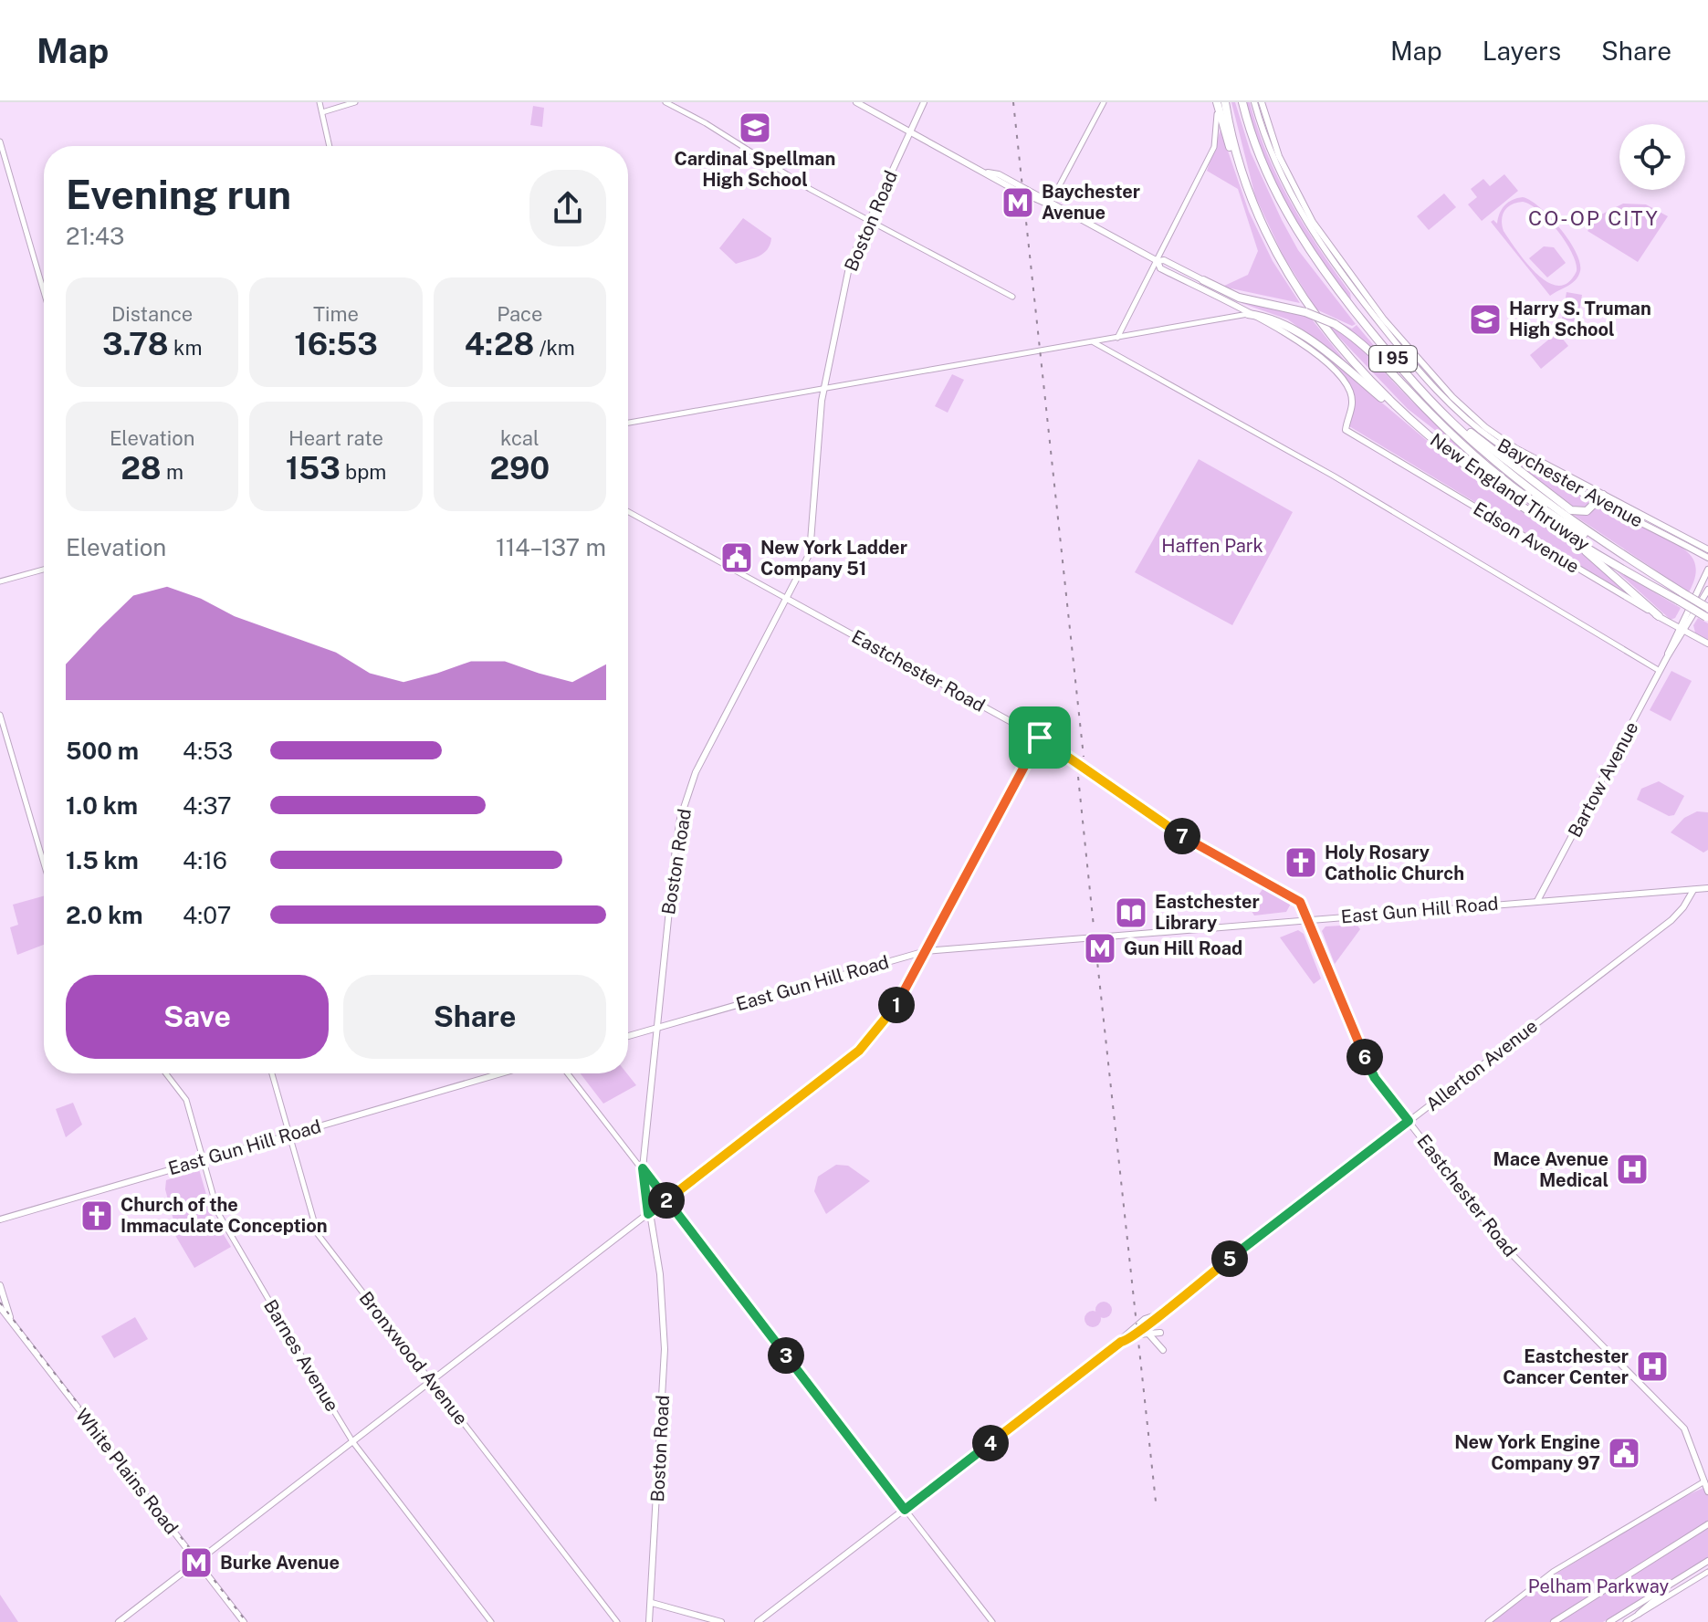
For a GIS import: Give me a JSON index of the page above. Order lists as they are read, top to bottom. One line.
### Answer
{"streets":{"highway":["I 95","New England Thruway"],"main road":["Boston Road","Baychester Avenue","Edson Avenue","Eastchester Road","Bartow Avenue","East Gun Hill Road","Allerton Avenue","White Plains Road"],"street":["Barnes Avenue","Bronxwood Avenue"]},"crossings":[["Boston Road","Eastchester Road"],["Boston Road","East Gun Hill Road"],["Edson Avenue","Bartow Avenue"],["Eastchester Road","East Gun Hill Road"],["Eastchester Road","Allerton Avenue"],["Bartow Avenue","East Gun Hill Road"],["East Gun Hill Road","Allerton Avenue"],["East Gun Hill Road","Barnes Avenue"],["East Gun Hill Road","Bronxwood Avenue"]],"districts":["CO-OP CITY"],"parks":["Haffen Park","Pelham Parkway"],"places":{"school or university":["Cardinal Spellman High School","Harry S. Truman High School"],"metro station":["Baychester Avenue","Gun Hill Road","Burke Avenue"],"public building":["New York Ladder Company 51","New York Engine Company 97"],"church":["Holy Rosary Catholic Church","Church of the Immaculate Conception"],"library":["Eastchester Library"],"hospital":["Mace Avenue Medical","Eastchester Cancer Center"]},"page":{"header":"Map","nav":["Map","Layers","Share"],"heading":["Evening run","21:43"],"stats":[["Distance","3.78 km"],["Time","16:53"],["Pace","4:28 /km"],["Elevation","28 m"],["Heart rate","153 bpm"],["kcal","290"]],"chart":["Elevation","114–137 m"],"list":[{"name":"500 m","note":"4:53"},{"name":"1.0 km","note":"4:37"},{"name":"1.5 km","note":"4:16"},{"name":"2.0 km","note":"4:07"}],"pins":["7","1","6","2","5","3","4"],"buttons":["Save","Share"]}}
